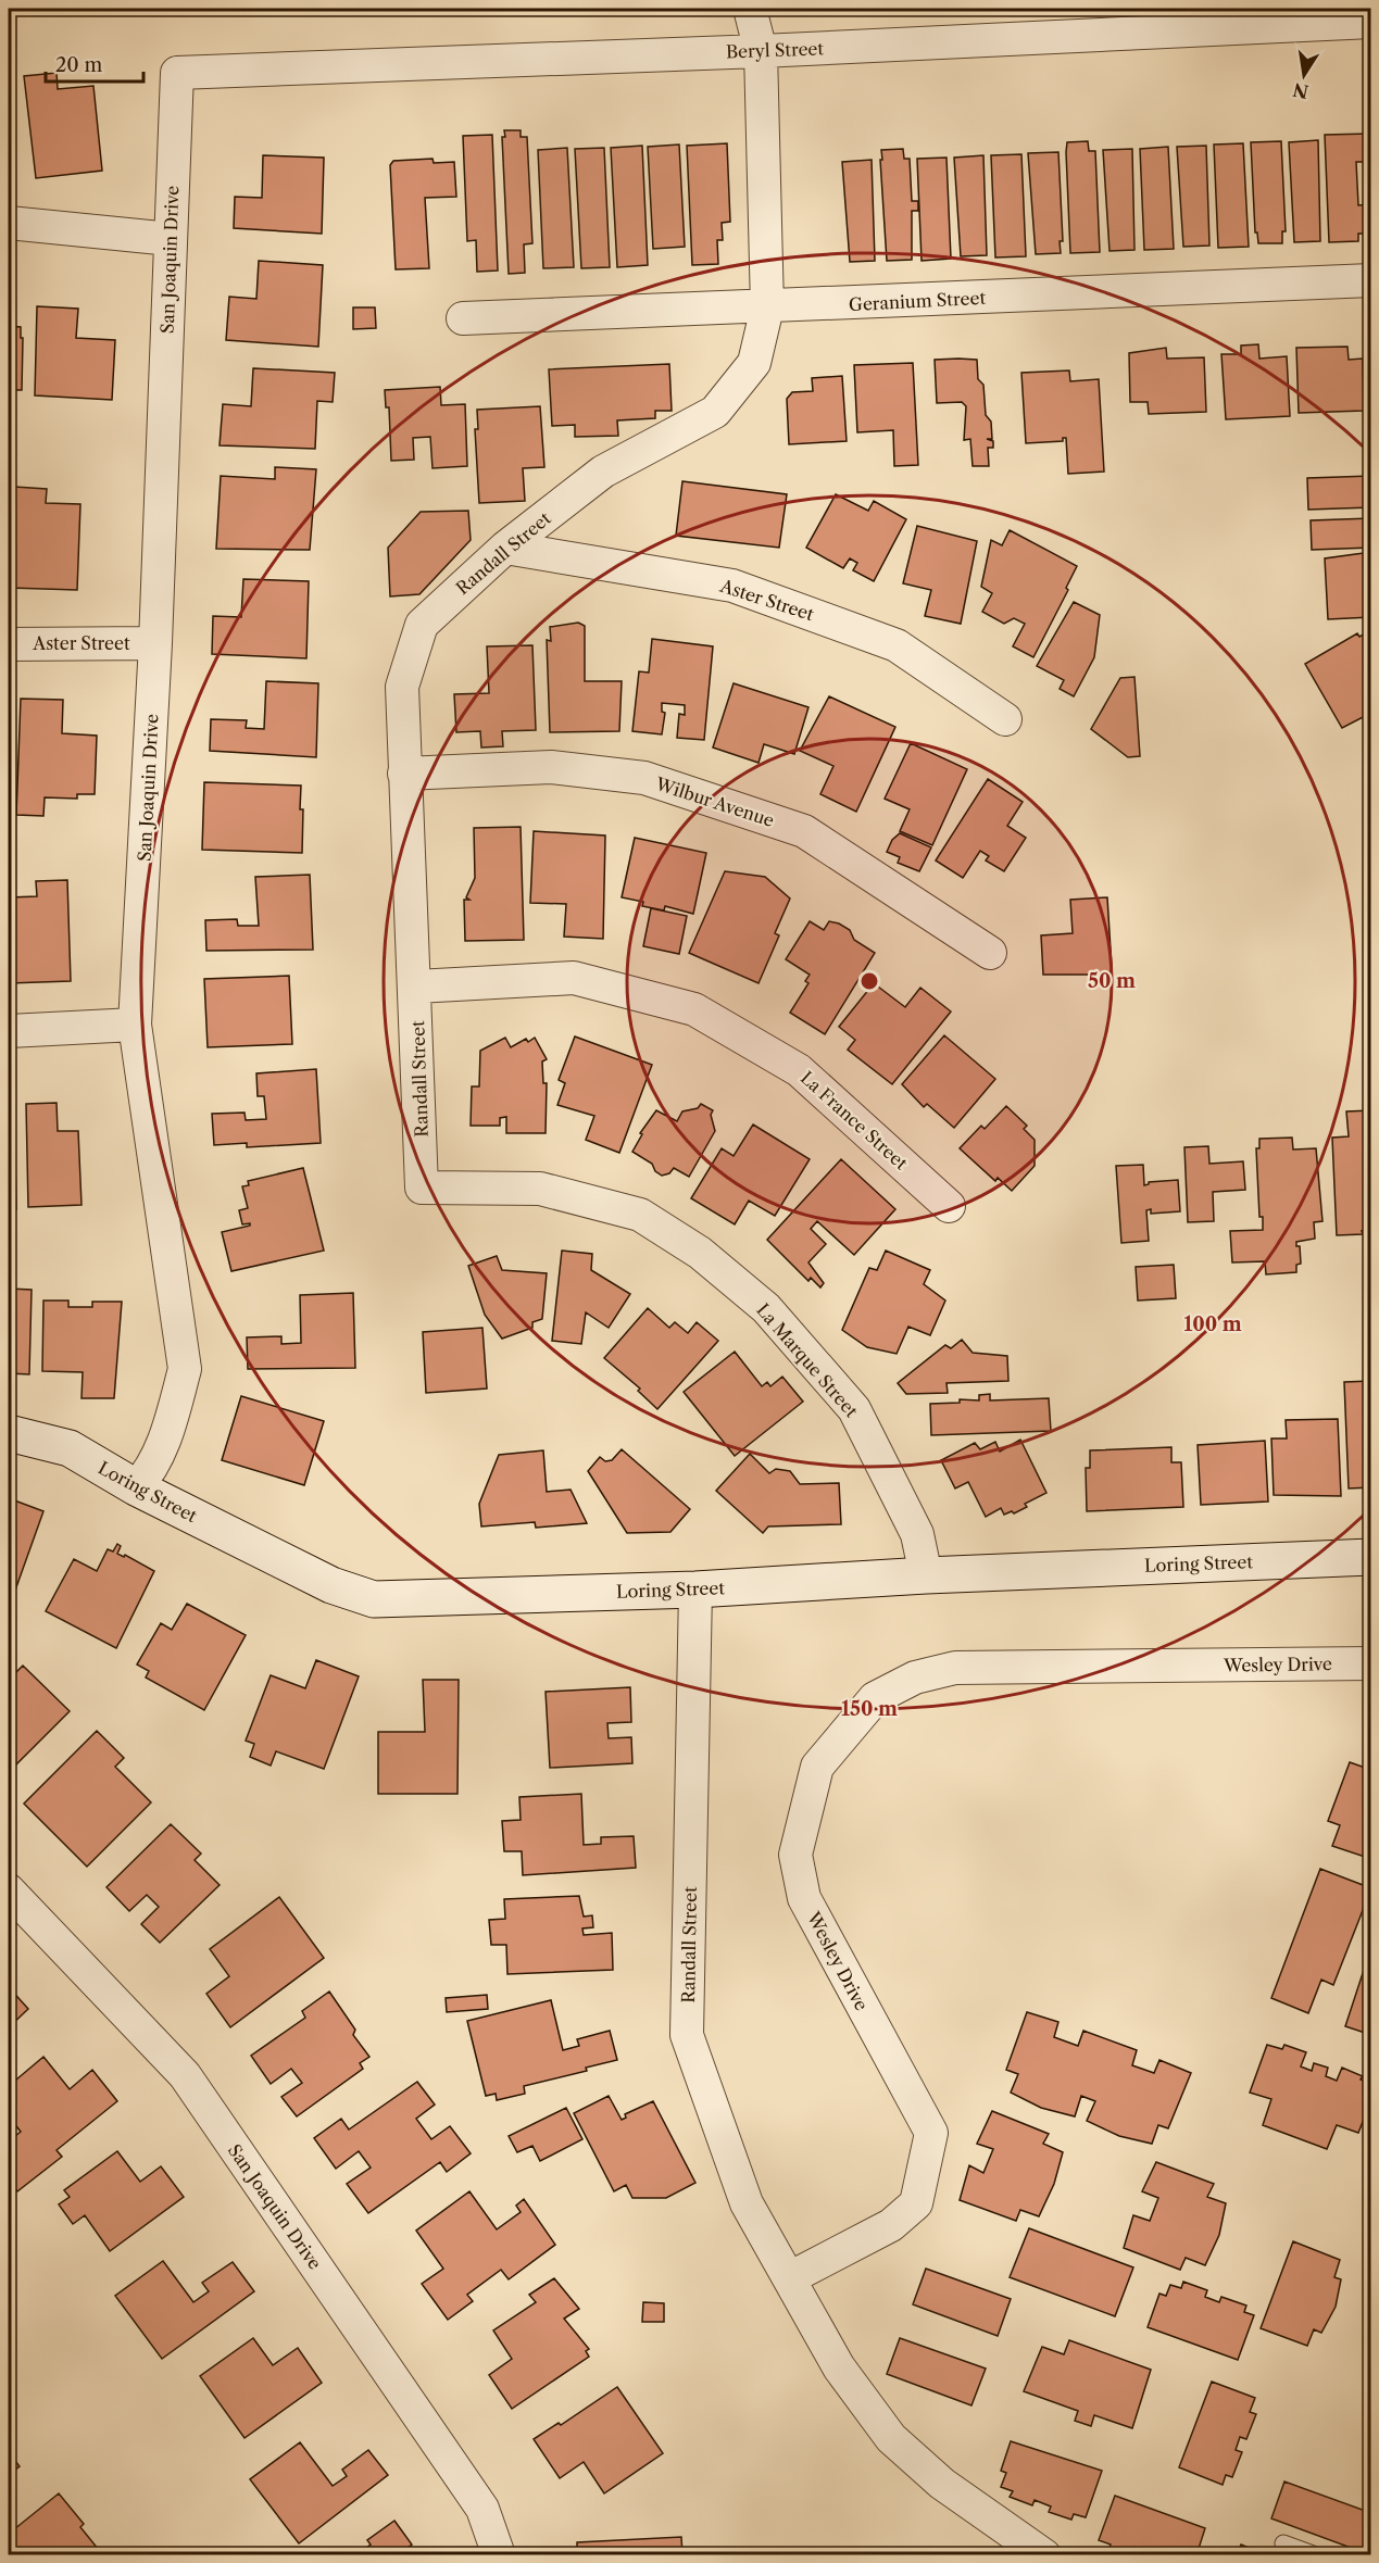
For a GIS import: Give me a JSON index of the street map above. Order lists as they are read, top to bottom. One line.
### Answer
{"streets":{"street":["Beryl Street","San Joaquin Drive","Geranium Street","Randall Street","Aster Street","Wilbur Avenue","La France Street","La Marque Street","Loring Street","Wesley Drive"]},"crossings":[["Beryl Street","San Joaquin Drive"],["Beryl Street","Randall Street"],["San Joaquin Drive","Aster Street"],["San Joaquin Drive","Loring Street"],["Geranium Street","Randall Street"],["Randall Street","Aster Street"],["Randall Street","Wilbur Avenue"],["Randall Street","La France Street"],["Randall Street","La Marque Street"],["Randall Street","Loring Street"],["Randall Street","Wesley Drive"],["La Marque Street","Loring Street"]],"scale_bar":"20 m","north":"bottom","rings":["50 m","100 m","150 m"]}
